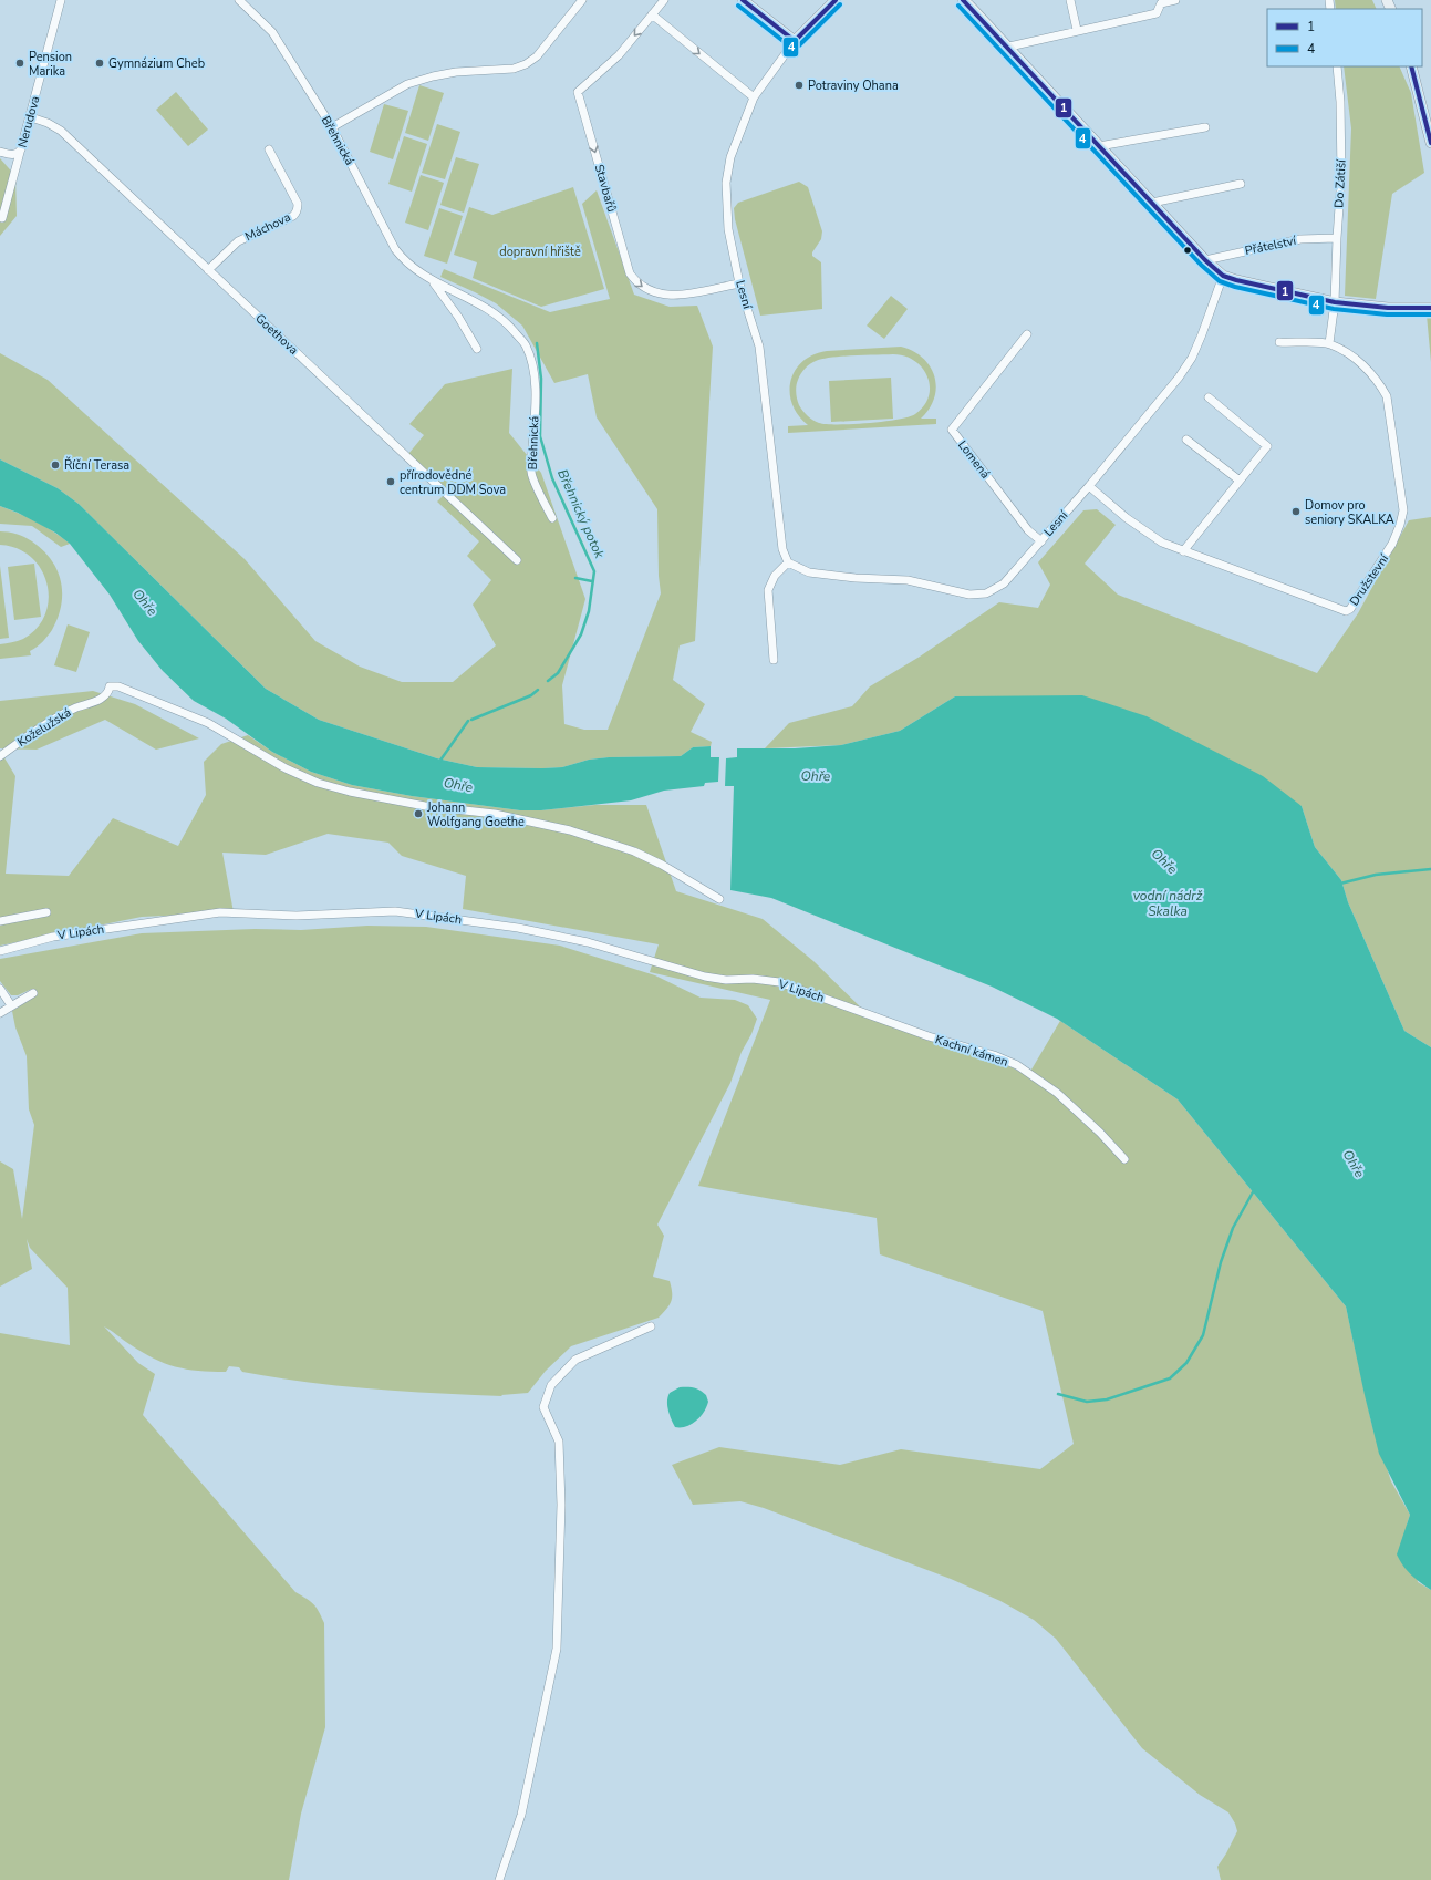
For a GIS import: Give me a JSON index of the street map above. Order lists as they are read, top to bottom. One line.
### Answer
{"streets":{"street":["Nerudova","Břehnická","Do Zátiší","Stavbařů","Máchova","Přátelství","Lesní","Goethova","Lomená","Družstevní","Koželužská","V Lipách","Kachní kámen"]},"crossings":[["Nerudova","Goethova"],["Do Zátiší","Přátelství"],["Stavbařů","Lesní"],["Máchova","Goethova"],["Lesní","Lomená"],["Lesní","Družstevní"],["V Lipách","Kachní kámen"]],"water":["Břehnický potok","Ohře","vodní nádrž Skalka"],"parks":["dopravní hřiště"],"places":["Pension Marika","Gymnázium Cheb","Potraviny Ohana","Říční Terasa","přírodovědné centrum DDM Sova","Domov pro seniory SKALKA","Johann Wolfgang Goethe"],"lines":["transit line 1","transit line 4"],"legend":["1","4"]}
